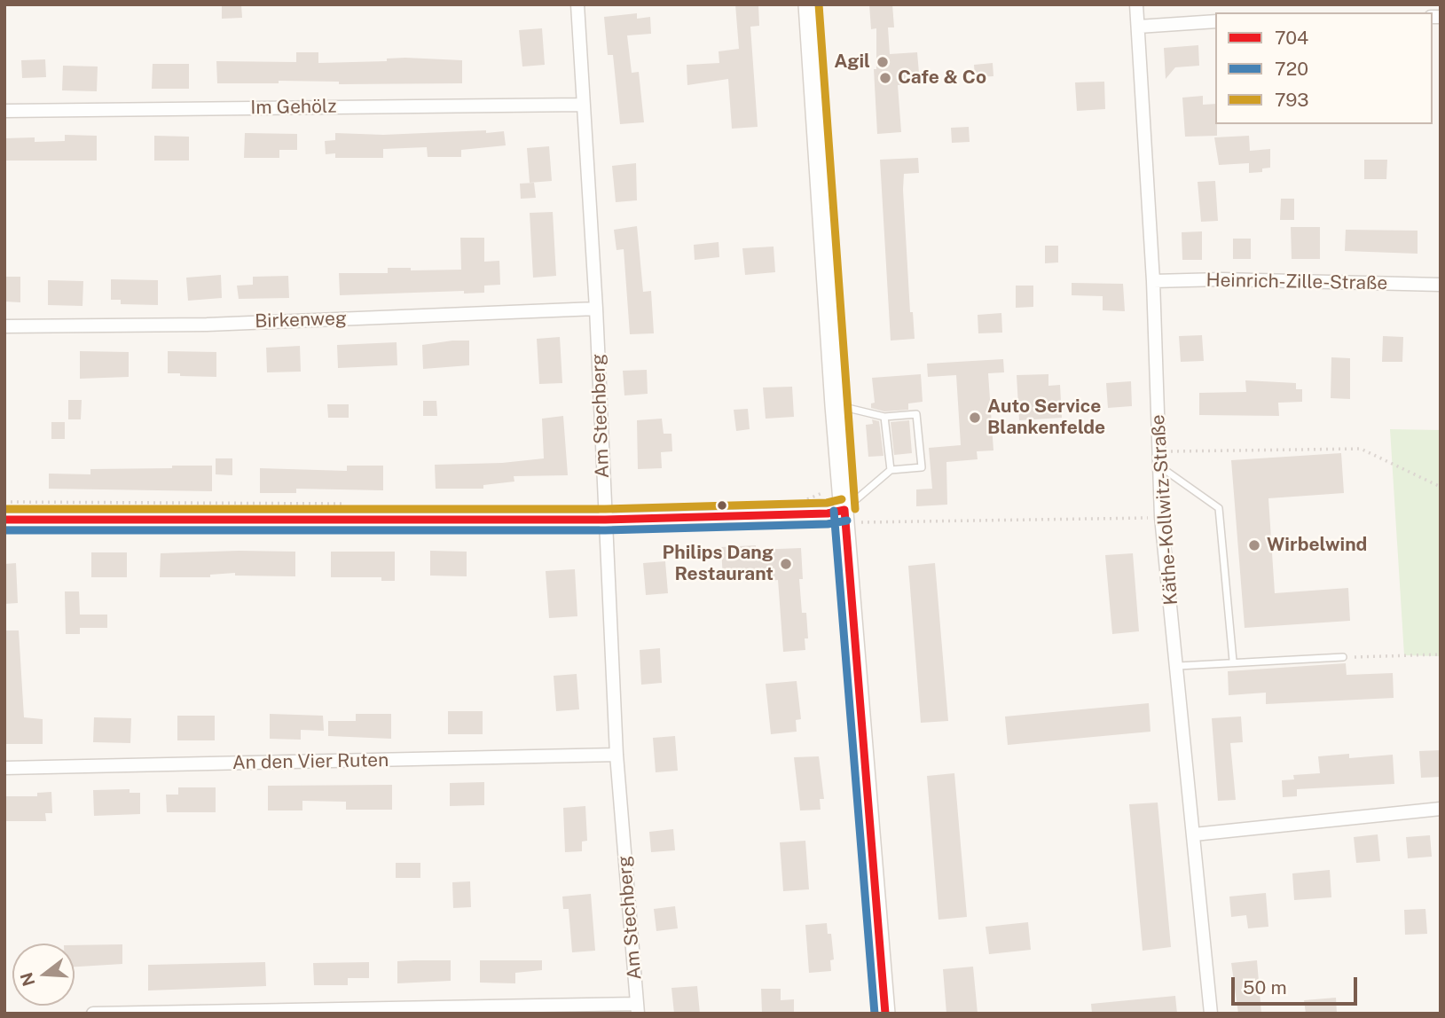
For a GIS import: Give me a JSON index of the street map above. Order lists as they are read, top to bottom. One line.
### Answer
{"streets":{"street":["Im Gehölz","Heinrich-Zille-Straße","Birkenweg","Am Stechberg","Käthe-Kollwitz-Straße","An den Vier Ruten"]},"crossings":[["Im Gehölz","Am Stechberg"],["Heinrich-Zille-Straße","Käthe-Kollwitz-Straße"],["Birkenweg","Am Stechberg"],["Am Stechberg","An den Vier Ruten"]],"places":["Agil","Cafe & Co","Auto Service Blankenfelde","Wirbelwind","Philips Dang Restaurant"],"lines":["transit line 793","transit line 704","transit line 720"],"legend":["704","720","793"],"scale_bar":"50 m","north":"left"}
